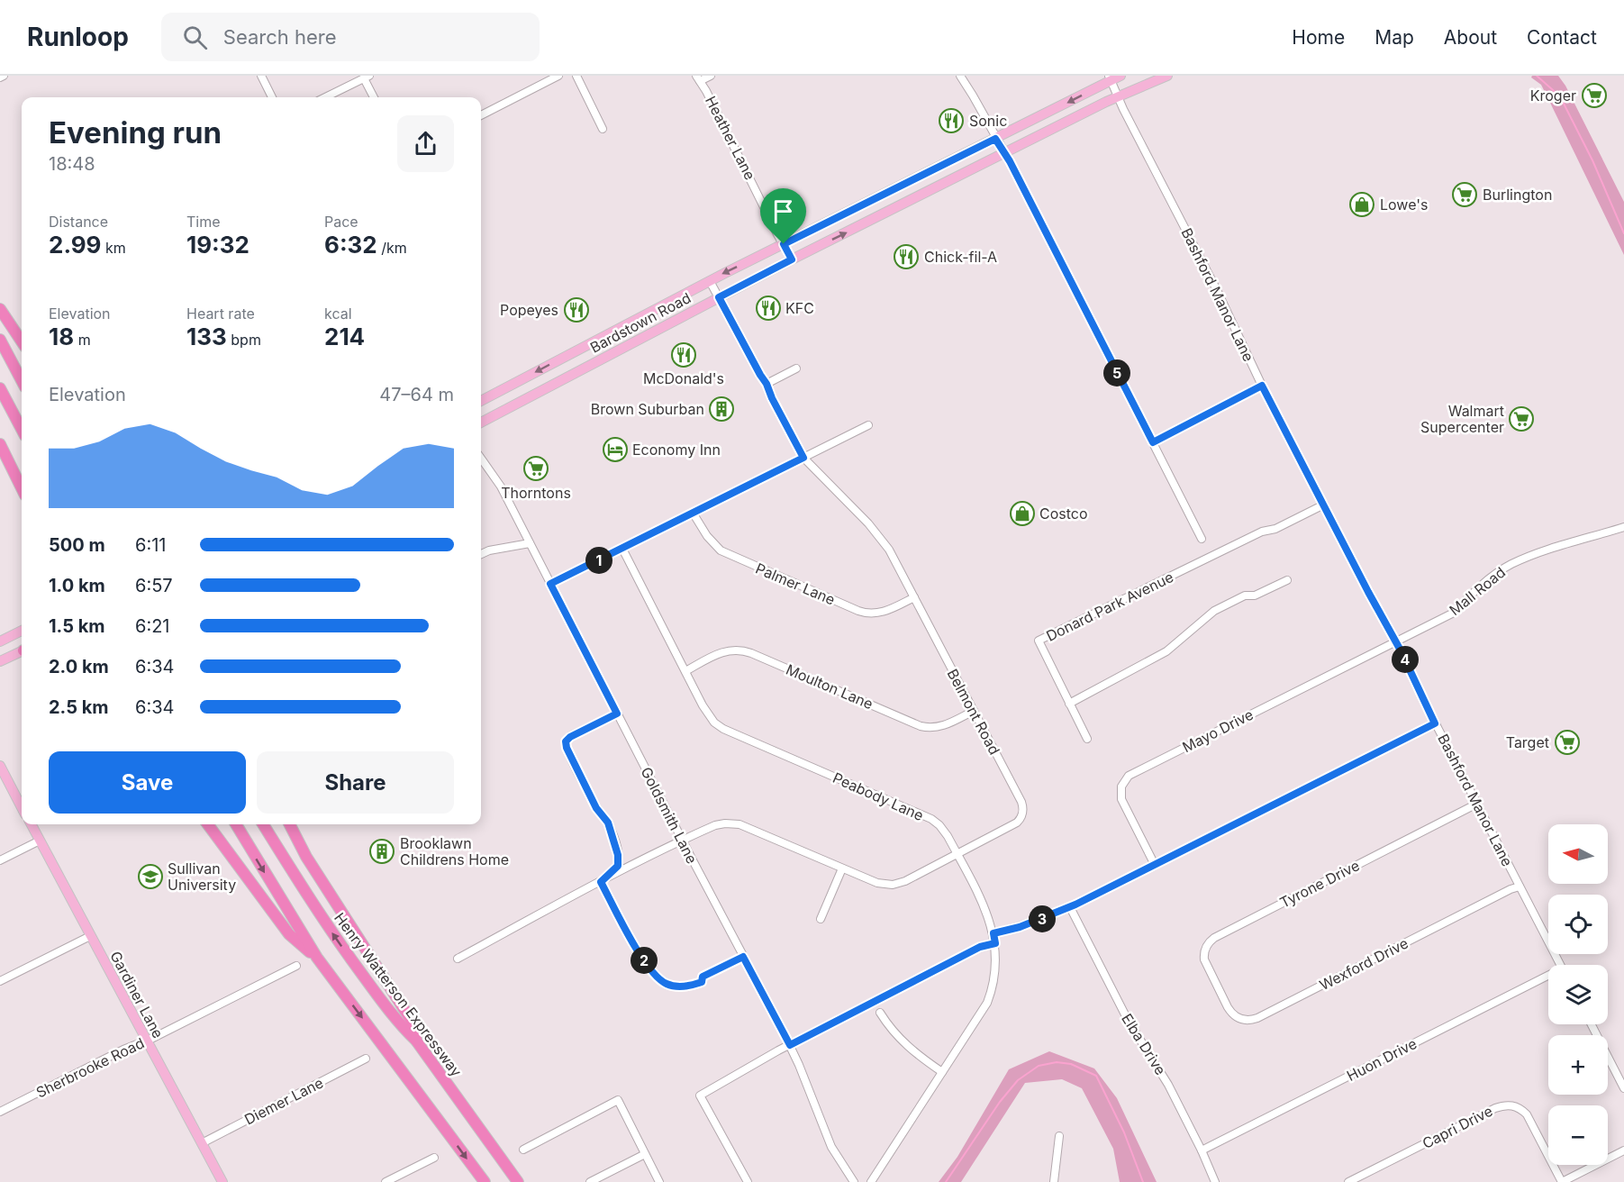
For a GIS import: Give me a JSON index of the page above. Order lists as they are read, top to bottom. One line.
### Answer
{"streets":{"highway":["Henry Watterson Expressway"],"main road":["Bardstown Road","Gardiner Lane"],"street":["Heather Lane","Bashford Manor Lane","Palmer Lane","Mall Road","Donard Park Avenue","Moulton Lane","Belmont Road","Mayo Drive","Peabody Lane","Goldsmith Lane","Tyrone Drive","Wexford Drive","Elba Drive","Huon Drive","Sherbrooke Road","Diemer Lane","Capri Drive"]},"crossings":[["Heather Lane","Bardstown Road"],["Bashford Manor Lane","Bardstown Road"],["Bashford Manor Lane","Mall Road"],["Bashford Manor Lane","Donard Park Avenue"],["Bashford Manor Lane","Mayo Drive"],["Bashford Manor Lane","Tyrone Drive"],["Bashford Manor Lane","Wexford Drive"],["Bardstown Road","Belmont Road"],["Palmer Lane","Belmont Road"],["Mall Road","Mayo Drive"],["Moulton Lane","Belmont Road"],["Moulton Lane","Peabody Lane"],["Belmont Road","Peabody Lane"],["Belmont Road","Goldsmith Lane"],["Tyrone Drive","Wexford Drive"],["Gardiner Lane","Sherbrooke Road"],["Gardiner Lane","Diemer Lane"],["Elba Drive","Huon Drive"]],"places":{"supermarket":["Kroger","Burlington","Walmart Supercenter","Thorntons","Target"],"restaurant":["Sonic","Chick-fil-A","KFC","Popeyes","McDonald's"],"shop":["Lowe's","Costco"],"building":["Brown Suburban","Brooklawn Childrens Home"],"hotel":["Economy Inn"],"school or university":["Sullivan University"]},"north":"left","page":{"header":"Runloop","search":"Search here","nav":["Home","Map","About","Contact"],"heading":["Evening run","18:48"],"stats":[["Distance","2.99 km"],["Time","19:32"],["Pace","6:32 /km"],["Elevation","18 m"],["Heart rate","133 bpm"],["kcal","214"]],"pins":["5","1","4","3","2"],"chart":["Elevation","47–64 m"],"list":[{"name":"500 m","note":"6:11"},{"name":"1.0 km","note":"6:57"},{"name":"1.5 km","note":"6:21"},{"name":"2.0 km","note":"6:34"},{"name":"2.5 km","note":"6:34"}],"buttons":["Save","Share"],"map_buttons":["+","−"]}}
